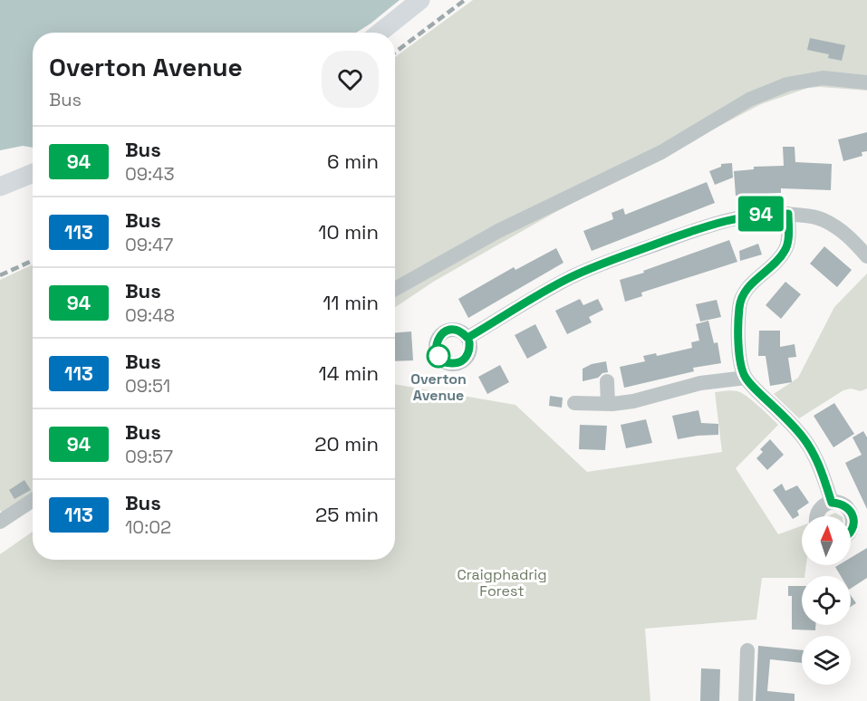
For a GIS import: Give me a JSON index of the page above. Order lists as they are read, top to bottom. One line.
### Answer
{"parks":["Craigphadrig Forest"],"places":["Overton Avenue"],"lines":["bus line 94"],"north":"top","page":{"on_map":"94","heading":["Overton Avenue","Bus"],"list":[{"mark":"94","name":"Bus","note":"09:43","value":"6 min"},{"mark":"113","name":"Bus","note":"09:47","value":"10 min"},{"mark":"94","name":"Bus","note":"09:48","value":"11 min"},{"mark":"113","name":"Bus","note":"09:51","value":"14 min"},{"mark":"94","name":"Bus","note":"09:57","value":"20 min"},{"mark":"113","name":"Bus","note":"10:02","value":"25 min"}]}}
